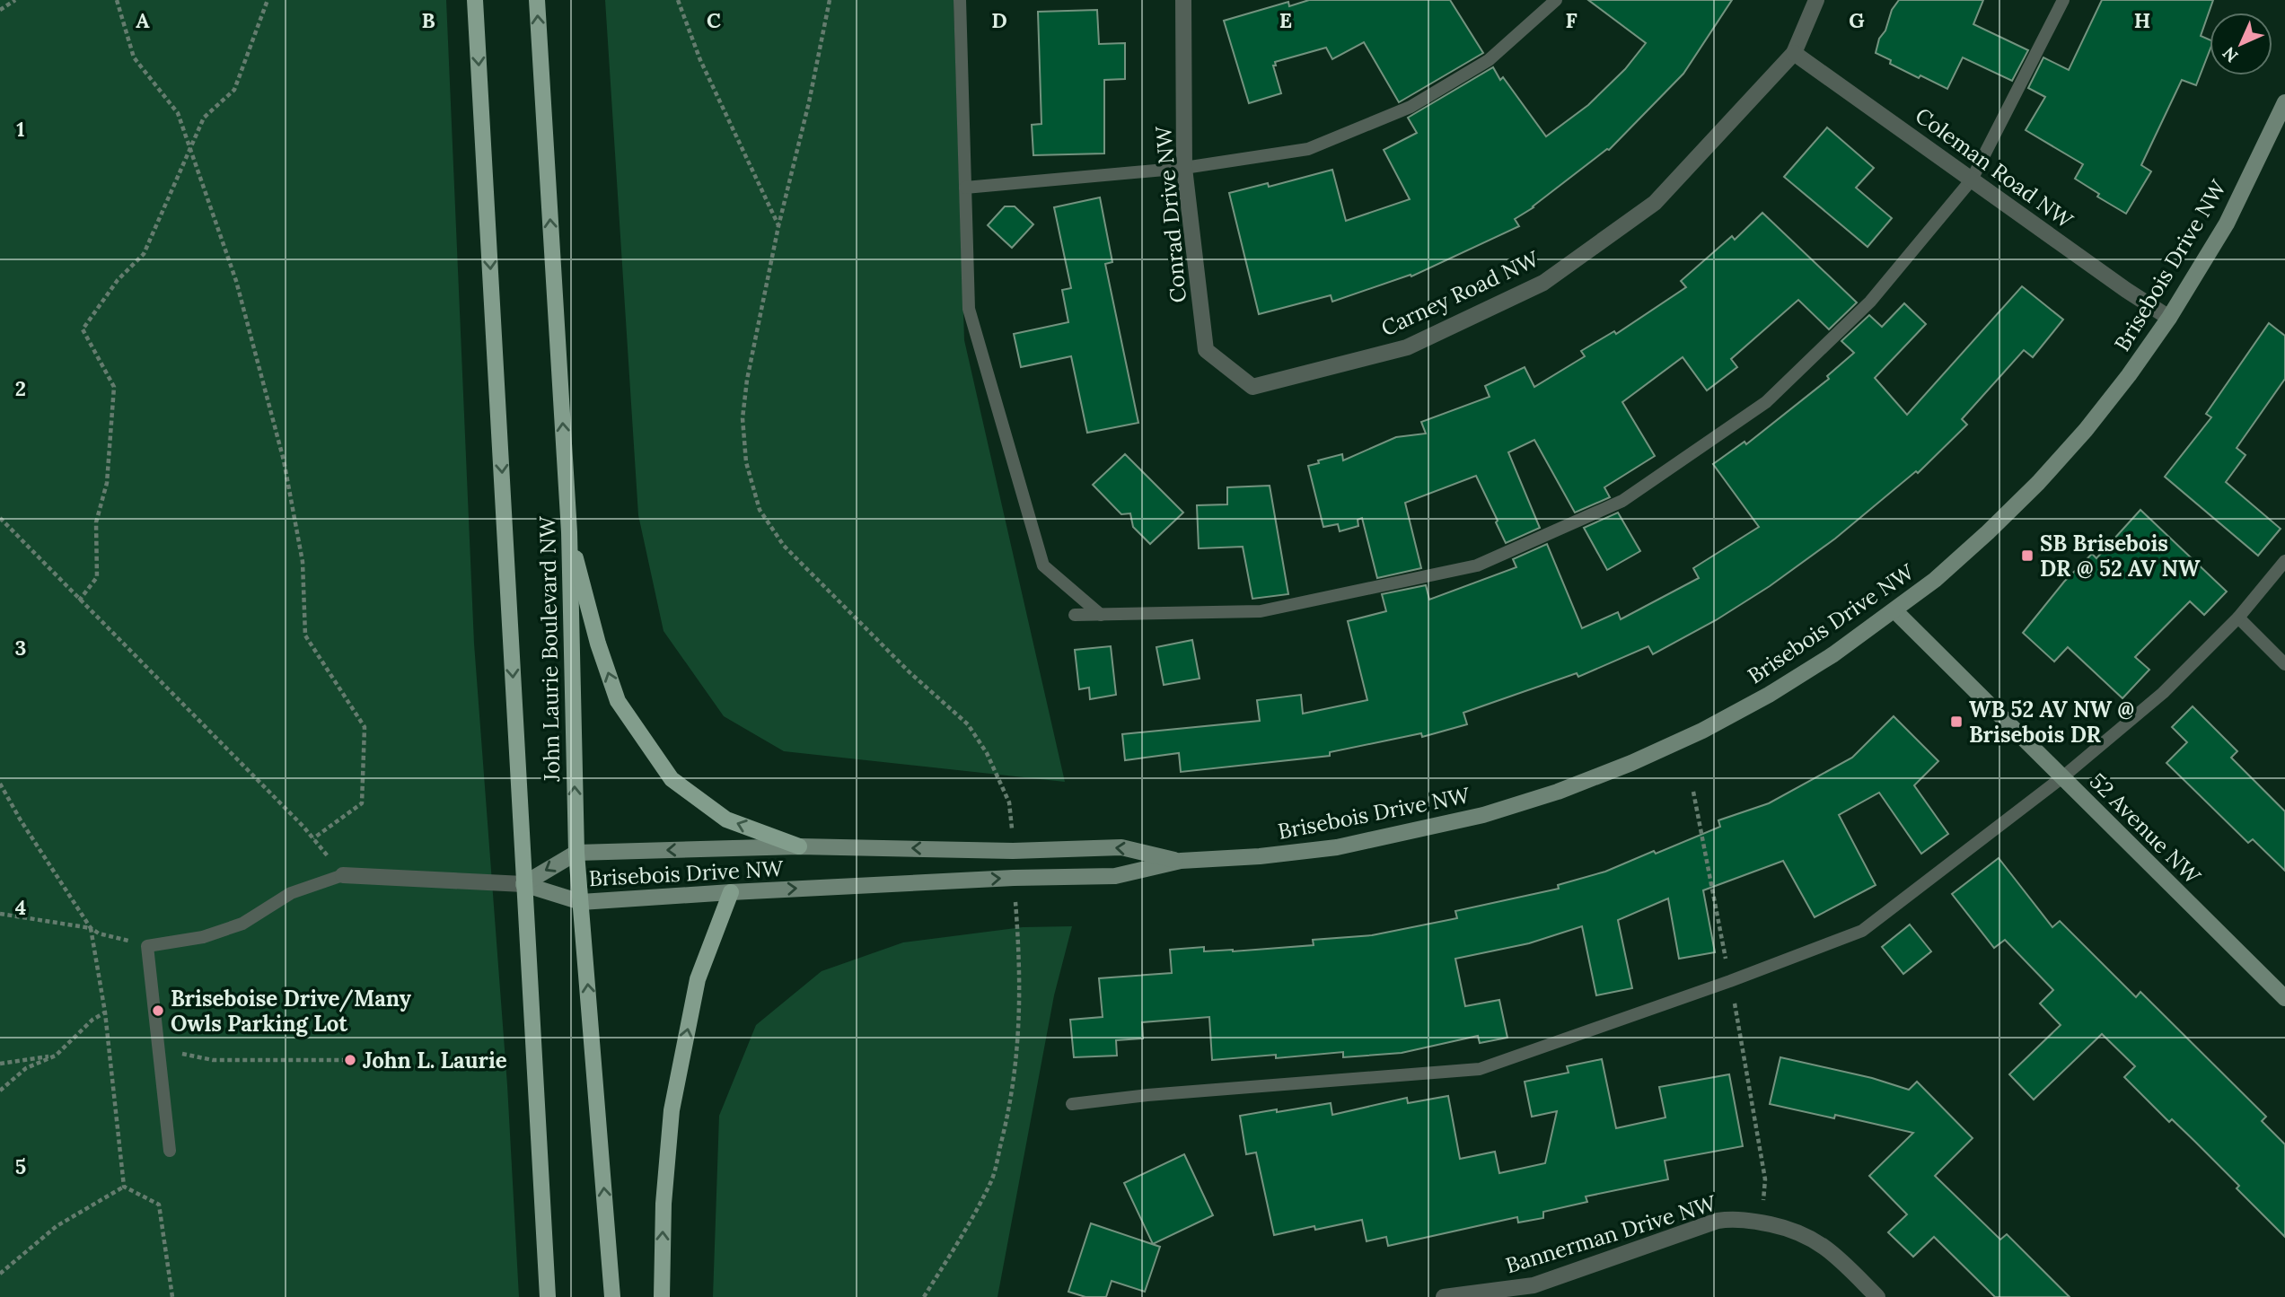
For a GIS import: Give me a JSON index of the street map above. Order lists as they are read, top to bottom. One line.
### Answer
{"streets":{"main road":["John Laurie Boulevard NW"],"street":["Coleman Road NW","Conrad Drive NW","Brisebois Drive NW","Carney Road NW","52 Avenue NW","Bannerman Drive NW"]},"crossings":[["Coleman Road NW","Brisebois Drive NW"],["Coleman Road NW","Carney Road NW"],["Conrad Drive NW","Carney Road NW"],["Brisebois Drive NW","John Laurie Boulevard NW"],["Brisebois Drive NW","52 Avenue NW"]],"places":{"transit":["SB Brisebois DR @ 52 AV NW","WB 52 AV NW @ Brisebois DR"],"other":["Briseboise Drive/Many Owls Parking Lot","John L. Laurie"]},"north":"bottom left","grid":{"columns":["A","B","C","D","E","F","G","H"],"rows":["1","2","3","4","5"]}}
